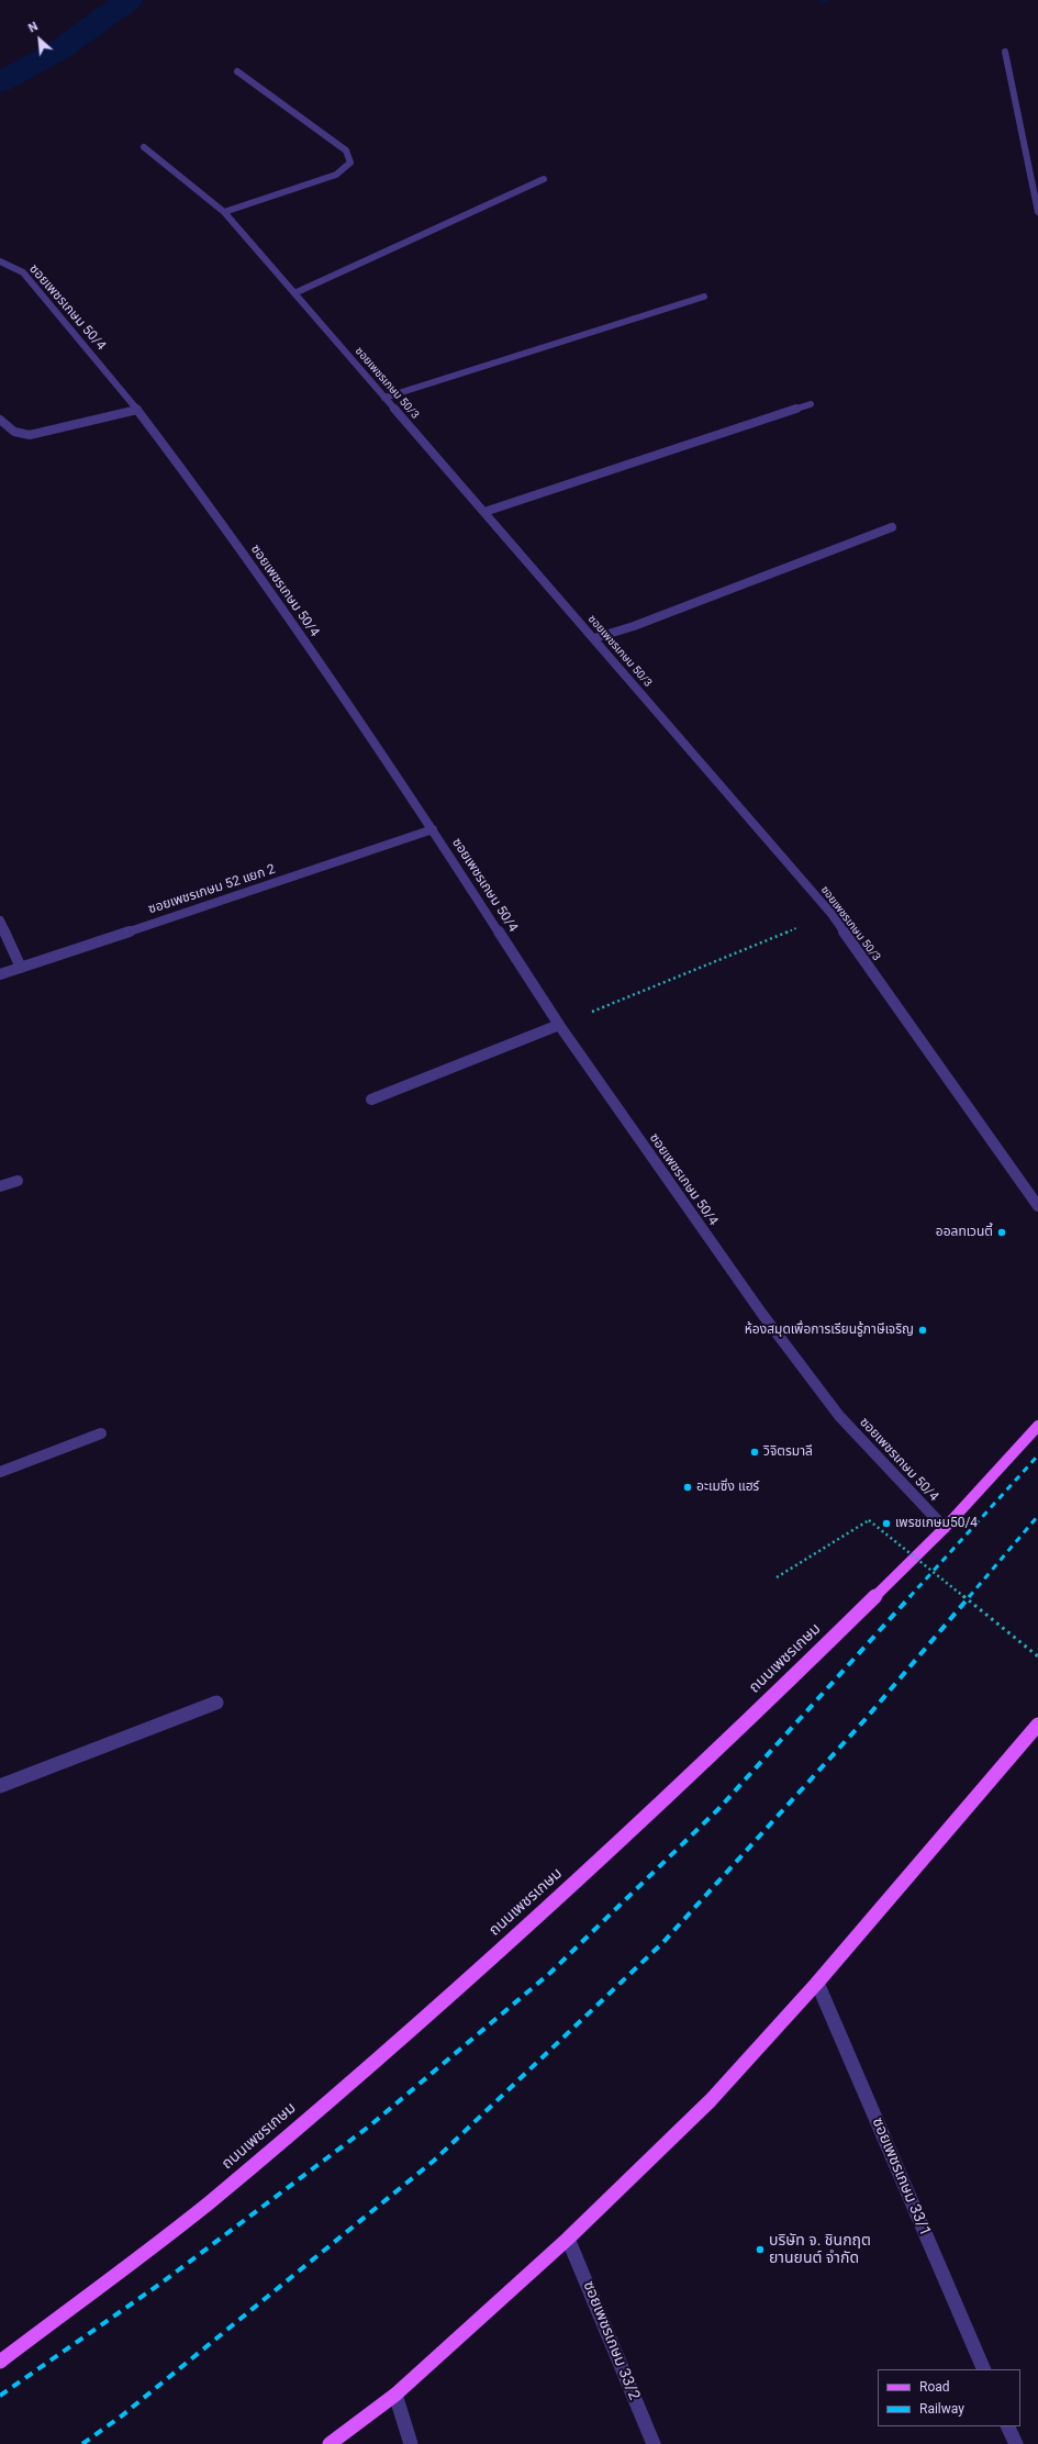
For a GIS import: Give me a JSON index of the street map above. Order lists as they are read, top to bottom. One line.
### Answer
{"streets":{"main road":["ถนนเพชรเกษม"],"street":["ซอยเพชรเกษม 50/4","ซอยเพชรเกษม 50/3","ซอยเพชรเกษม 52 แยก 2","ซอยเพชรเกษม 33/1","ซอยเพชรเกษม 33/2"]},"crossings":[["ซอยเพชรเกษม 50/4","ซอยเพชรเกษม 52 แยก 2"],["ซอยเพชรเกษม 50/4","ถนนเพชรเกษม"]],"places":["ออลทเวนตี้","ห้องสมุดเพื่อการเรียนรู้ภาษีเจริญ","วิจิตรมาลี","อะเมซิ่ง แฮร์","เพรชเกษม50/4","บริษัท จ. ชินกฤต ยานยนต์ จำกัด"],"legend":["Road","Railway"],"north":"top left"}
